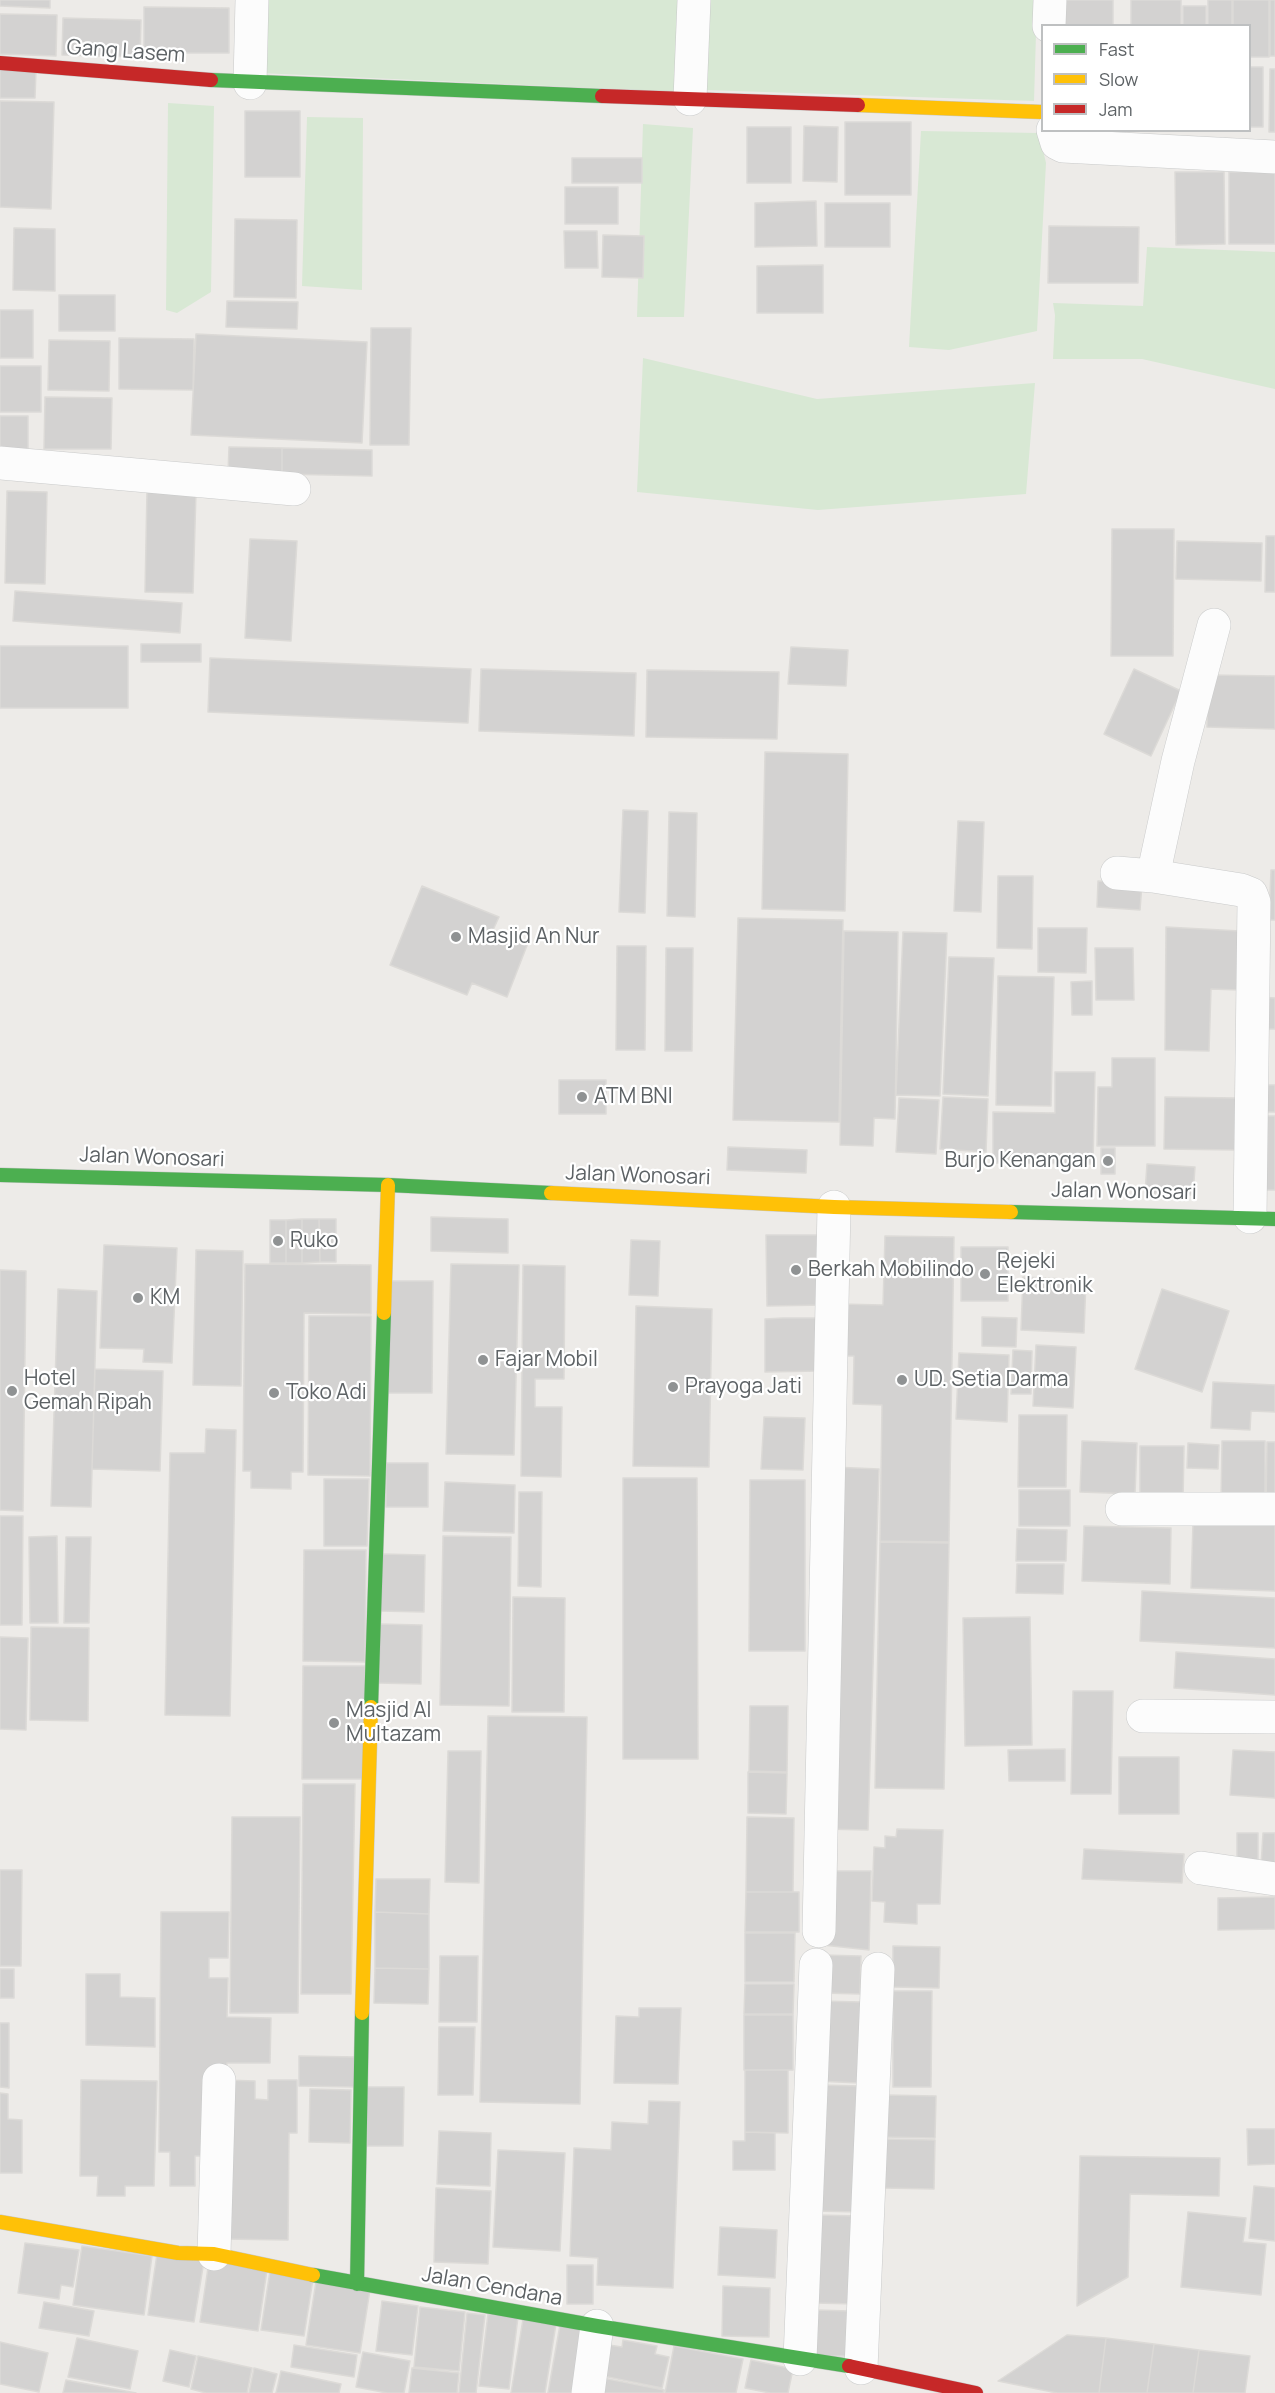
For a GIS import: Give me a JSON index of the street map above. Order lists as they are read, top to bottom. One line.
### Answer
{"streets":{"street":["Gang Lasem","Jalan Wonosari","Jalan Cendana"]},"places":["Masjid An Nur","ATM BNI","Burjo Kenangan","Ruko","Berkah Mobilindo","Rejeki Elektronik","KM","Fajar Mobil","UD. Setia Darma","Prayoga Jati","Hotel Gemah Ripah","Toko Adi","Masjid Al Multazam"],"legend":["Fast","Slow","Jam"]}
